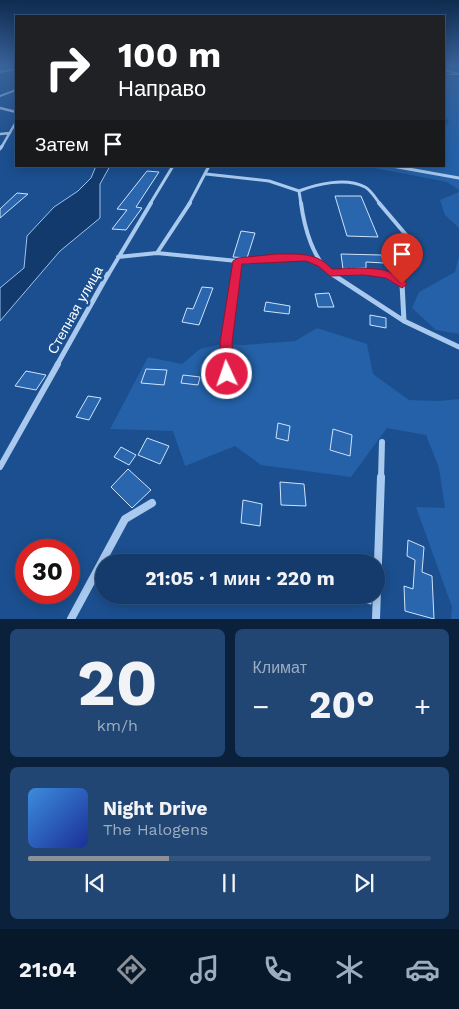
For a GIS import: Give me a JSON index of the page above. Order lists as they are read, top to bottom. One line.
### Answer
{"streets":{"street":["Степная улица"]},"page":{"turn":["100 m","Направо"],"then":"Затем","limit":"30","trip":"21:05 · 1 мин · 220 m","tile":[["20","km/h"],"Климат"],"heat":["−","20°","+"],"song":["Night Drive","The Halogens"],"tabs":"21:04"}}
